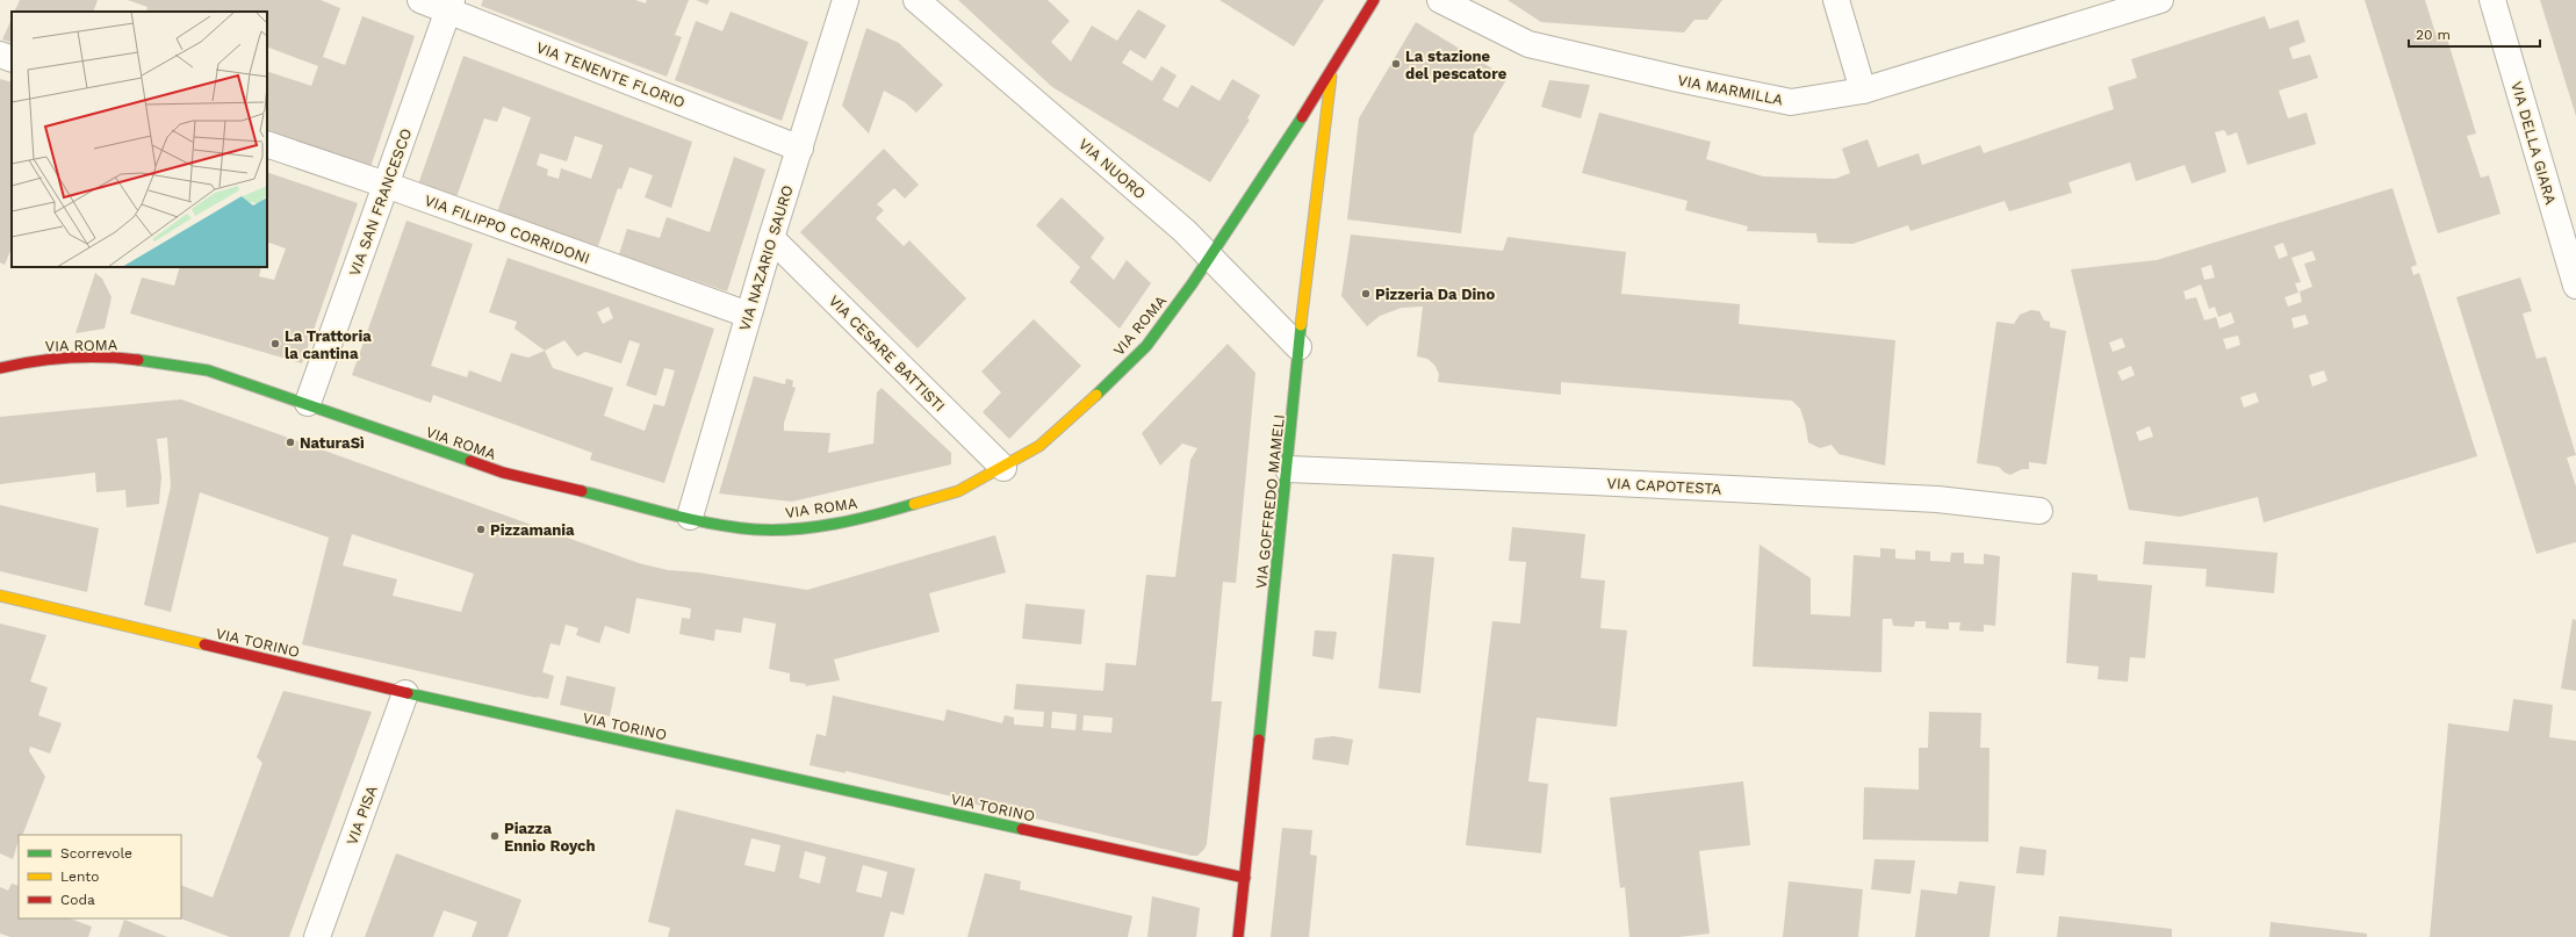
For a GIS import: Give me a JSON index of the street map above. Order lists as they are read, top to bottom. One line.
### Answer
{"streets":{"street":["VIA TENENTE FLORIO","VIA MARMILLA","VIA DELLA GIARA","VIA NUORO","VIA SAN FRANCESCO","VIA FILIPPO CORRIDONI","VIA NAZARIO SAURO","VIA ROMA","VIA CESARE BATTISTI","VIA CAPOTESTA","VIA GOFFREDO MAMELI","VIA TORINO","VIA PISA"]},"crossings":[["VIA TENENTE FLORIO","VIA SAN FRANCESCO"],["VIA TENENTE FLORIO","VIA NAZARIO SAURO"],["VIA NUORO","VIA ROMA"],["VIA NUORO","VIA GOFFREDO MAMELI"],["VIA SAN FRANCESCO","VIA FILIPPO CORRIDONI"],["VIA SAN FRANCESCO","VIA ROMA"],["VIA FILIPPO CORRIDONI","VIA NAZARIO SAURO"],["VIA NAZARIO SAURO","VIA ROMA"],["VIA NAZARIO SAURO","VIA CESARE BATTISTI"],["VIA ROMA","VIA CESARE BATTISTI"],["VIA ROMA","VIA GOFFREDO MAMELI"],["VIA CAPOTESTA","VIA GOFFREDO MAMELI"],["VIA GOFFREDO MAMELI","VIA TORINO"],["VIA TORINO","VIA PISA"]],"places":["La stazione del pescatore","Pizzeria Da Dino","La Trattoria la cantina","NaturaSì","Pizzamania","Piazza Ennio Roych"],"legend":["Scorrevole","Lento","Coda"],"scale_bar":"20 m"}
